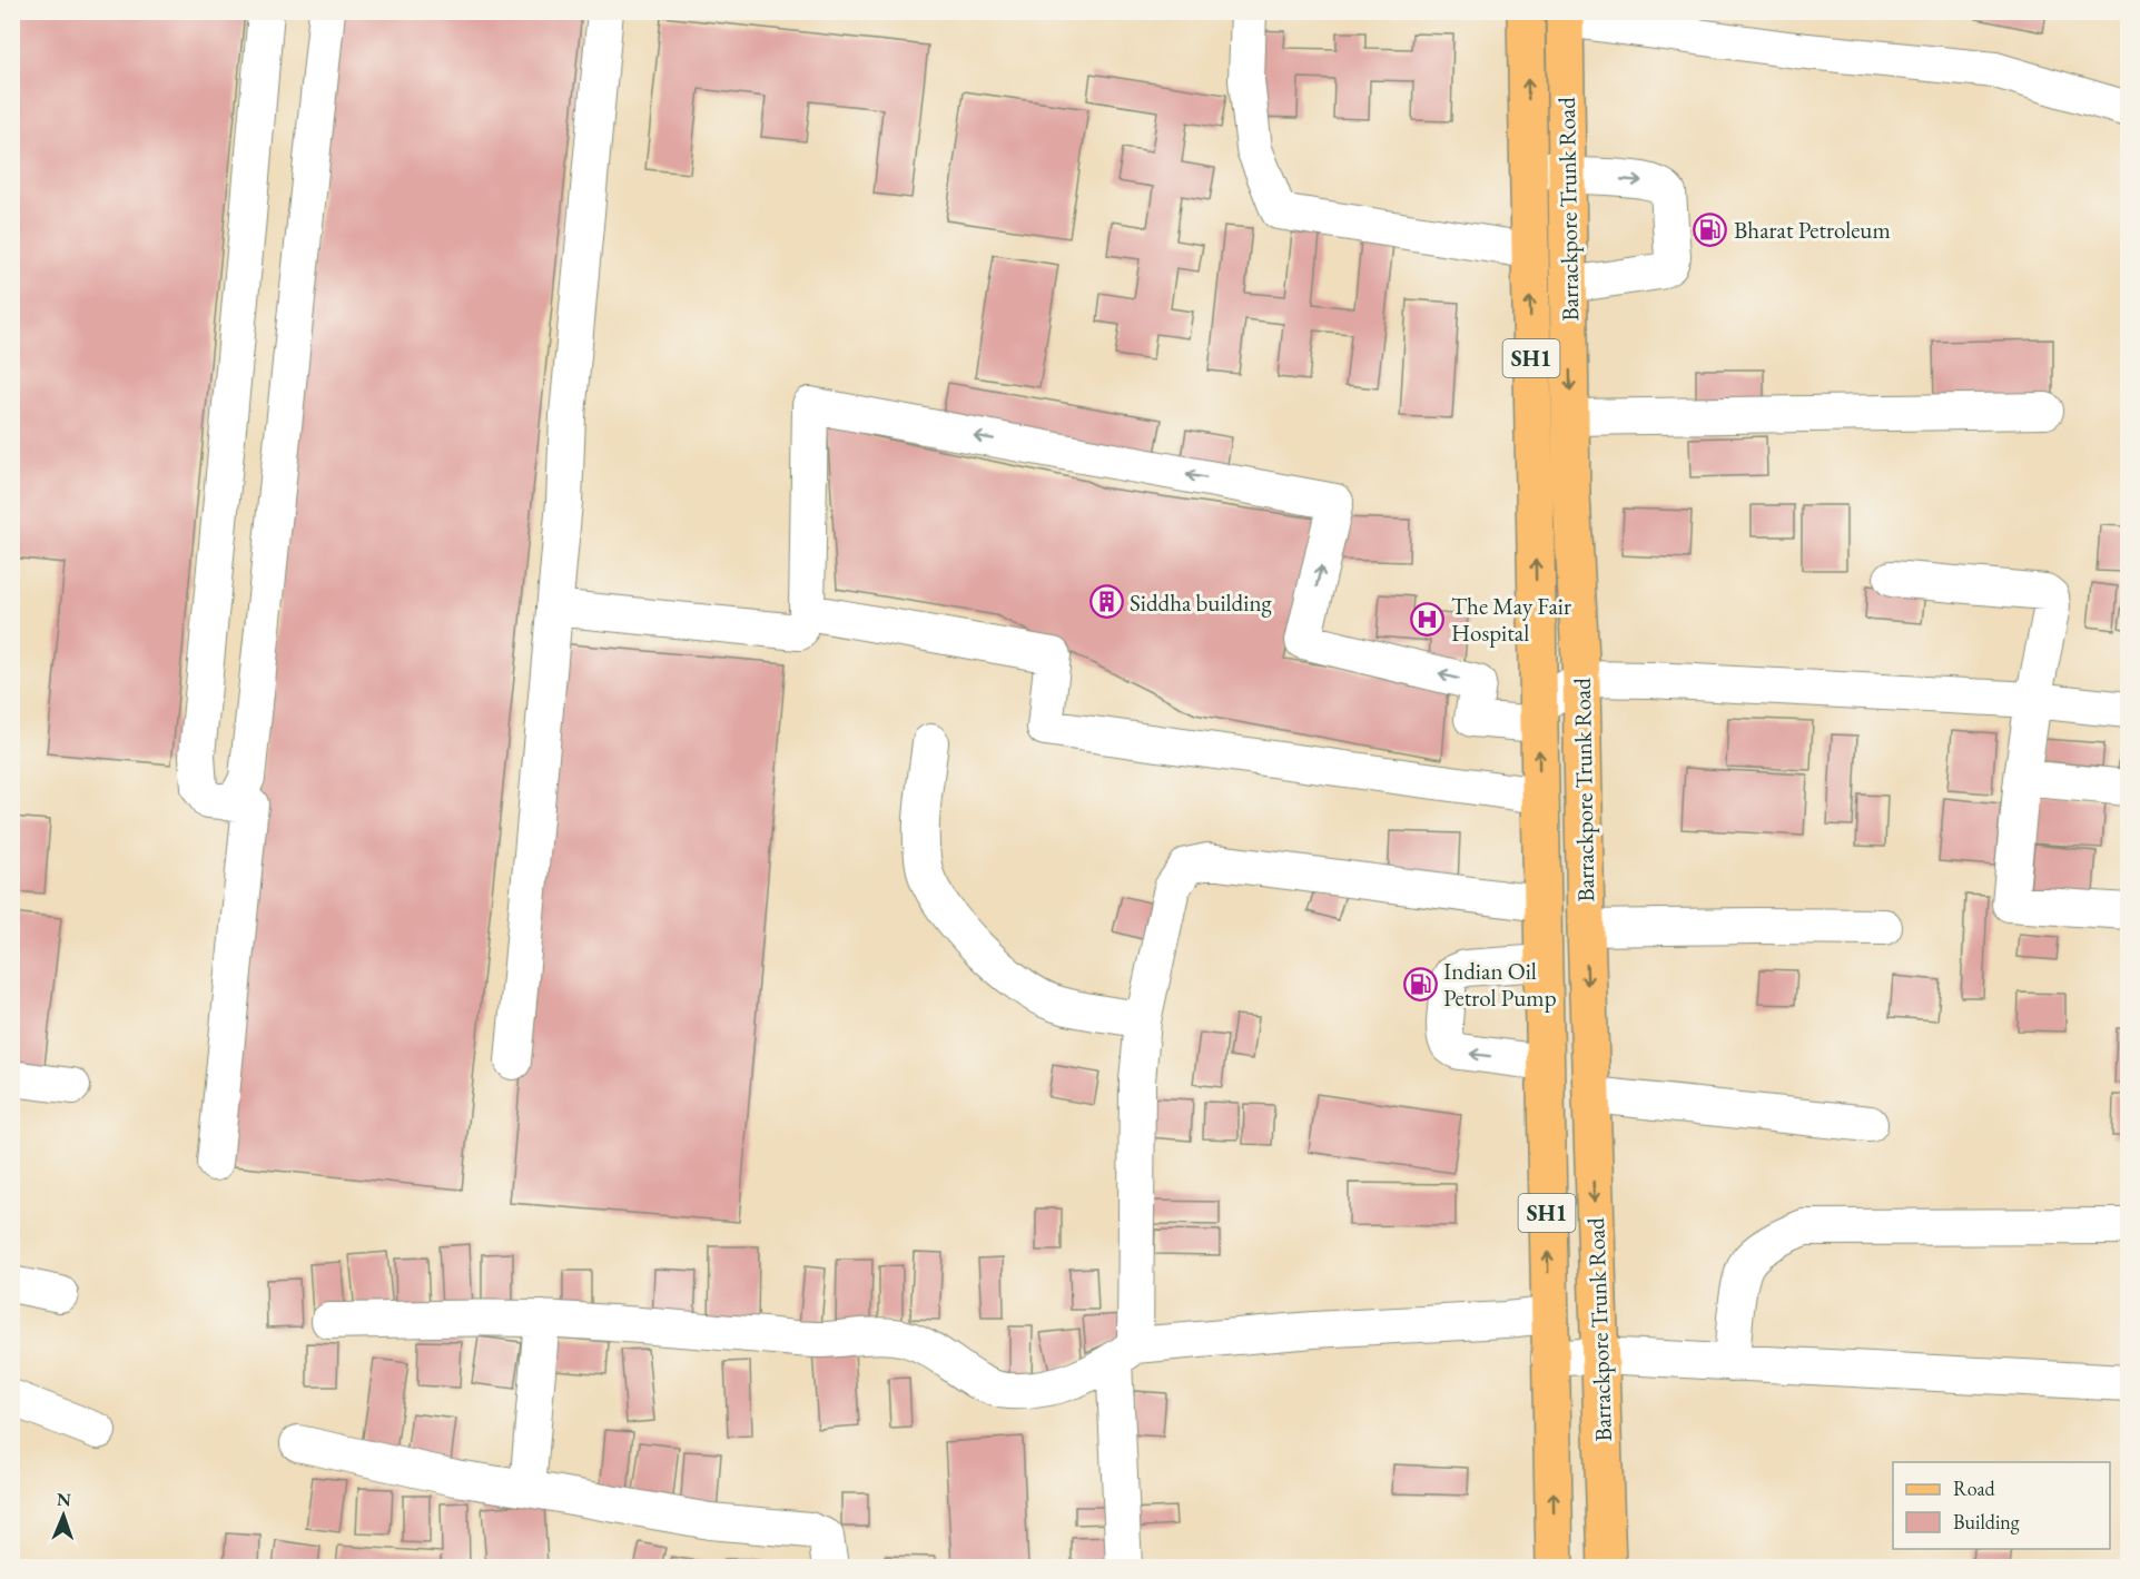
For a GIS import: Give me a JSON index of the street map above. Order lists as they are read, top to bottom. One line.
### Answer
{"streets":{"main road":["Barrackpore Trunk Road","SH1"]},"places":{"fuel station":["Bharat Petroleum","Indian Oil Petrol Pump"],"building":["Siddha building"],"hospital":["The May Fair Hospital"]},"legend":["Road","Building"],"north":"top"}
